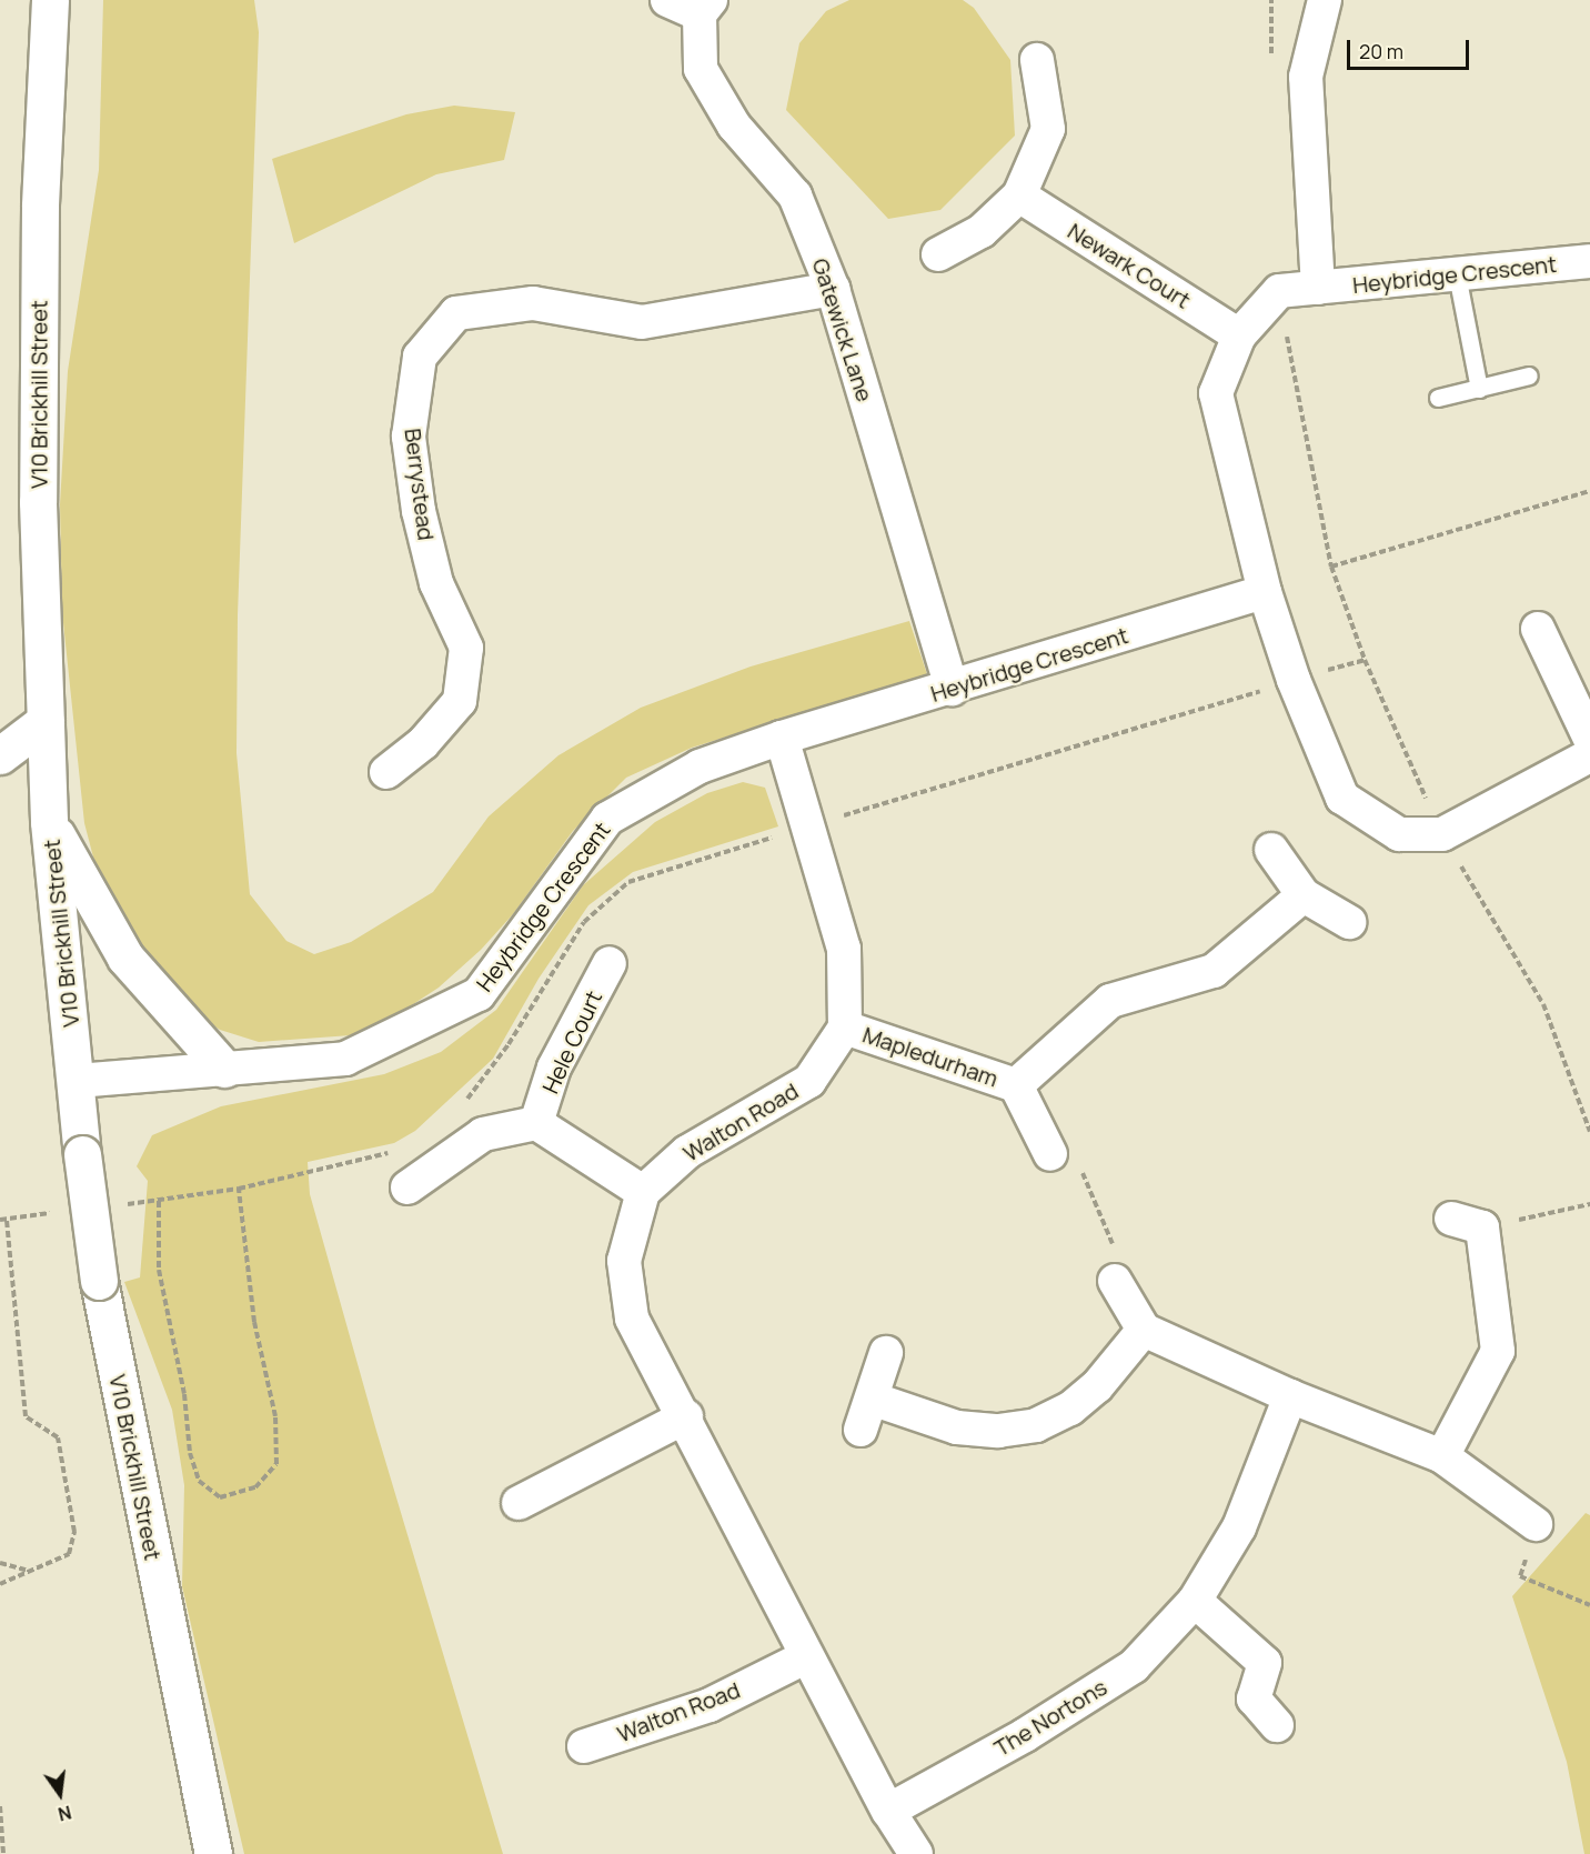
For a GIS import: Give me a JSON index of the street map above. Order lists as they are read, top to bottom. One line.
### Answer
{"streets":{"street":["Newark Court","Heybridge Crescent","Gatewick Lane","V10 Brickhill Street","Berrystead","Hele Court","Mapledurham","Walton Road","The Nortons"]},"crossings":[["Heybridge Crescent","Gatewick Lane"],["Heybridge Crescent","V10 Brickhill Street"],["Gatewick Lane","Berrystead"],["Mapledurham","Walton Road"]],"scale_bar":"20 m","north":"bottom"}
